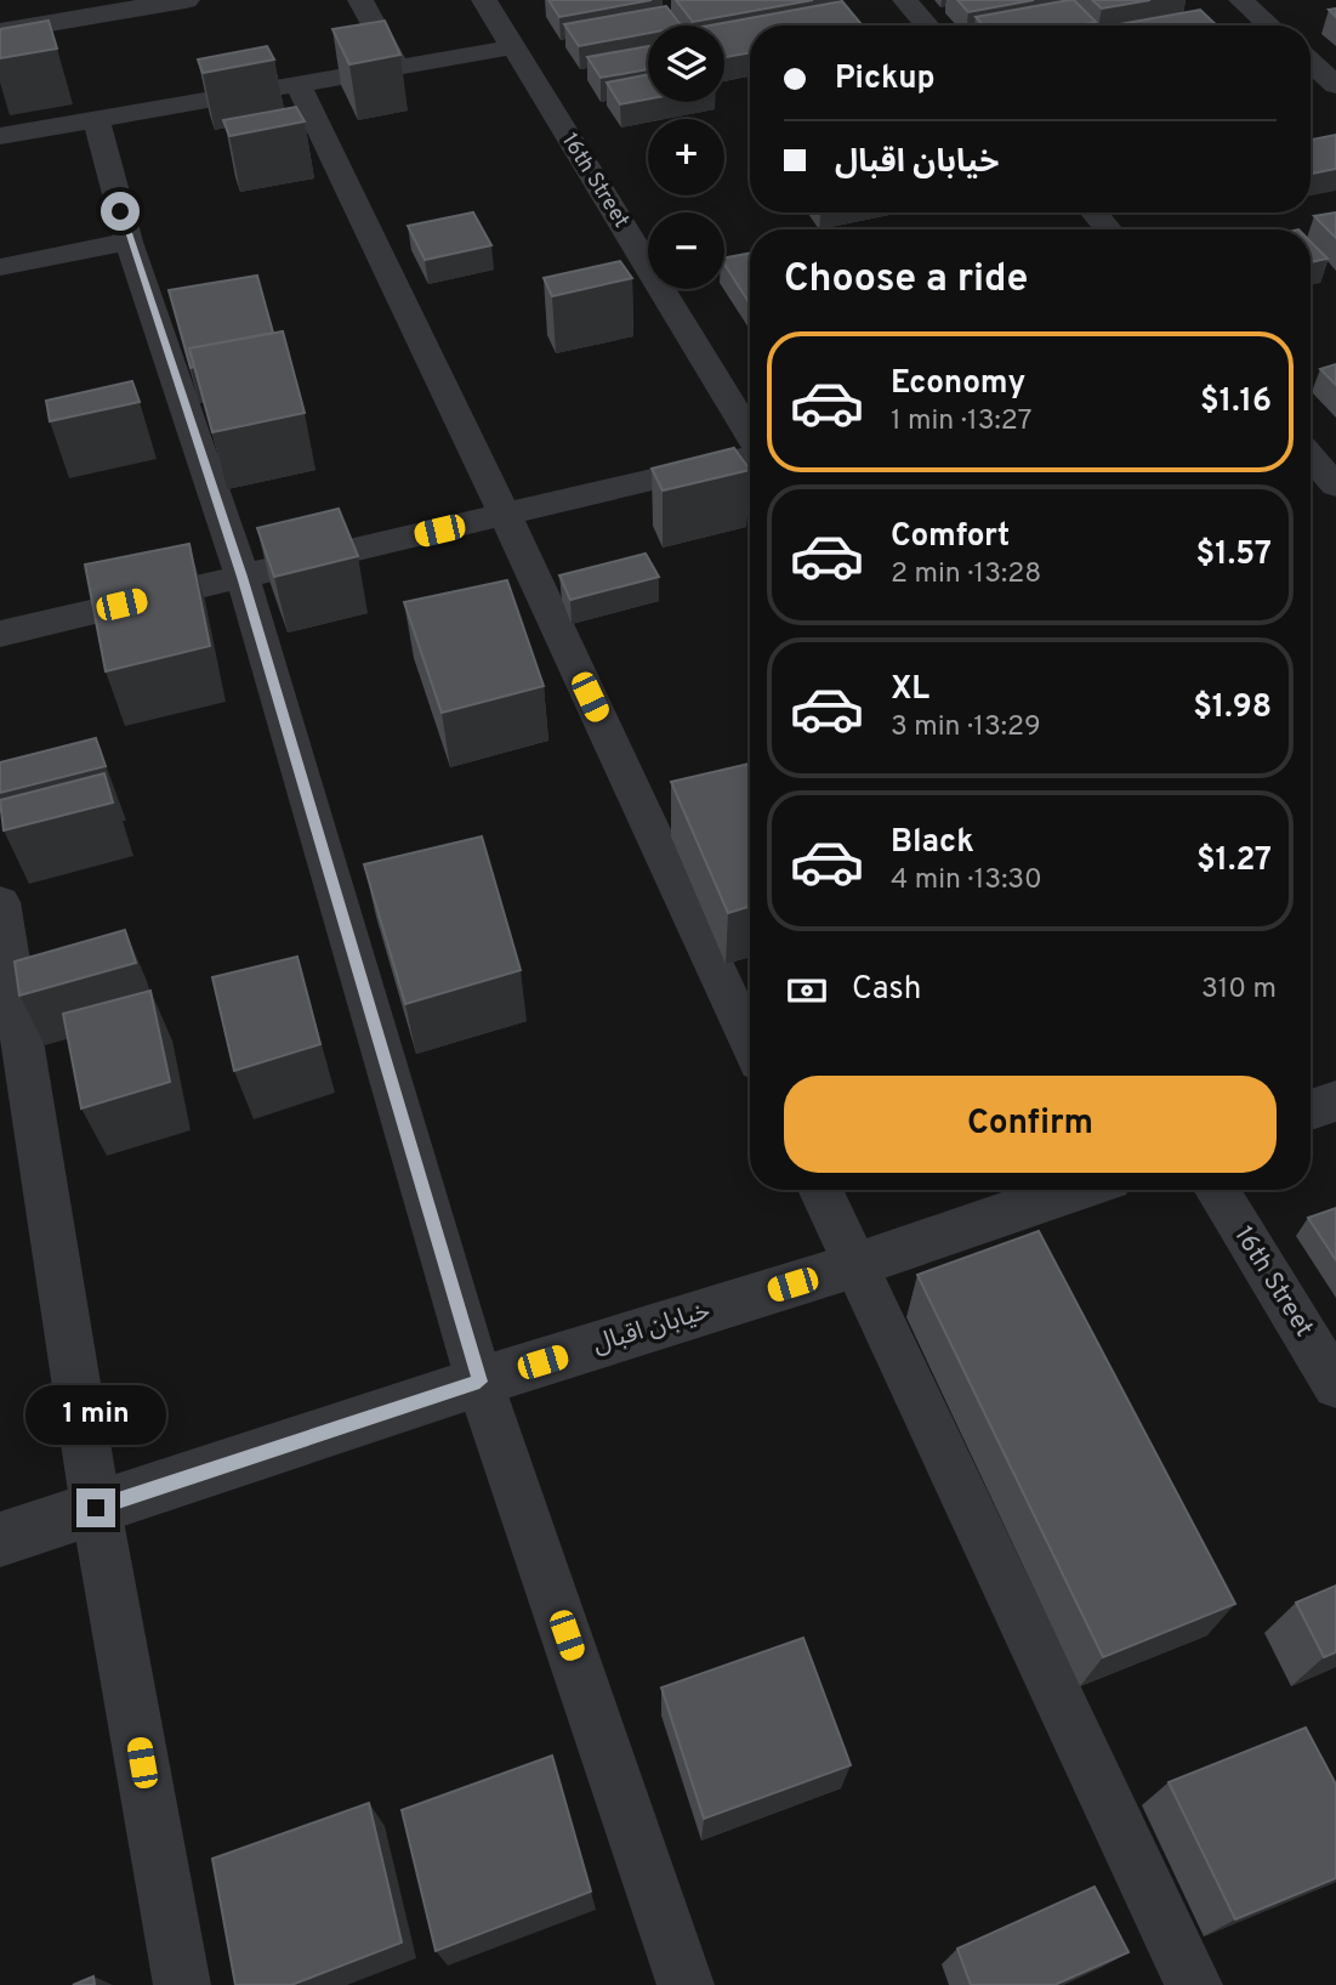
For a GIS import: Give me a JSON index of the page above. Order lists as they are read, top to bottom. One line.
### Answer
{"streets":{"street":["16th Street","خیابان اقبال"]},"page":{"map_buttons":["+","−"],"banner":["Pickup","خیابان اقبال"],"heading":"Choose a ride","list":[{"name":"Economy","note":"1 min · 13:27","value":"$1.16"},{"name":"Comfort","note":"2 min · 13:28","value":"$1.57"},{"name":"XL","note":"3 min · 13:29","value":"$1.98"},{"name":"Black","note":"4 min · 13:30","value":"$1.27"}],"pay":["Cash","310 m"],"buttons":"Confirm","bubble":"1 min"}}
